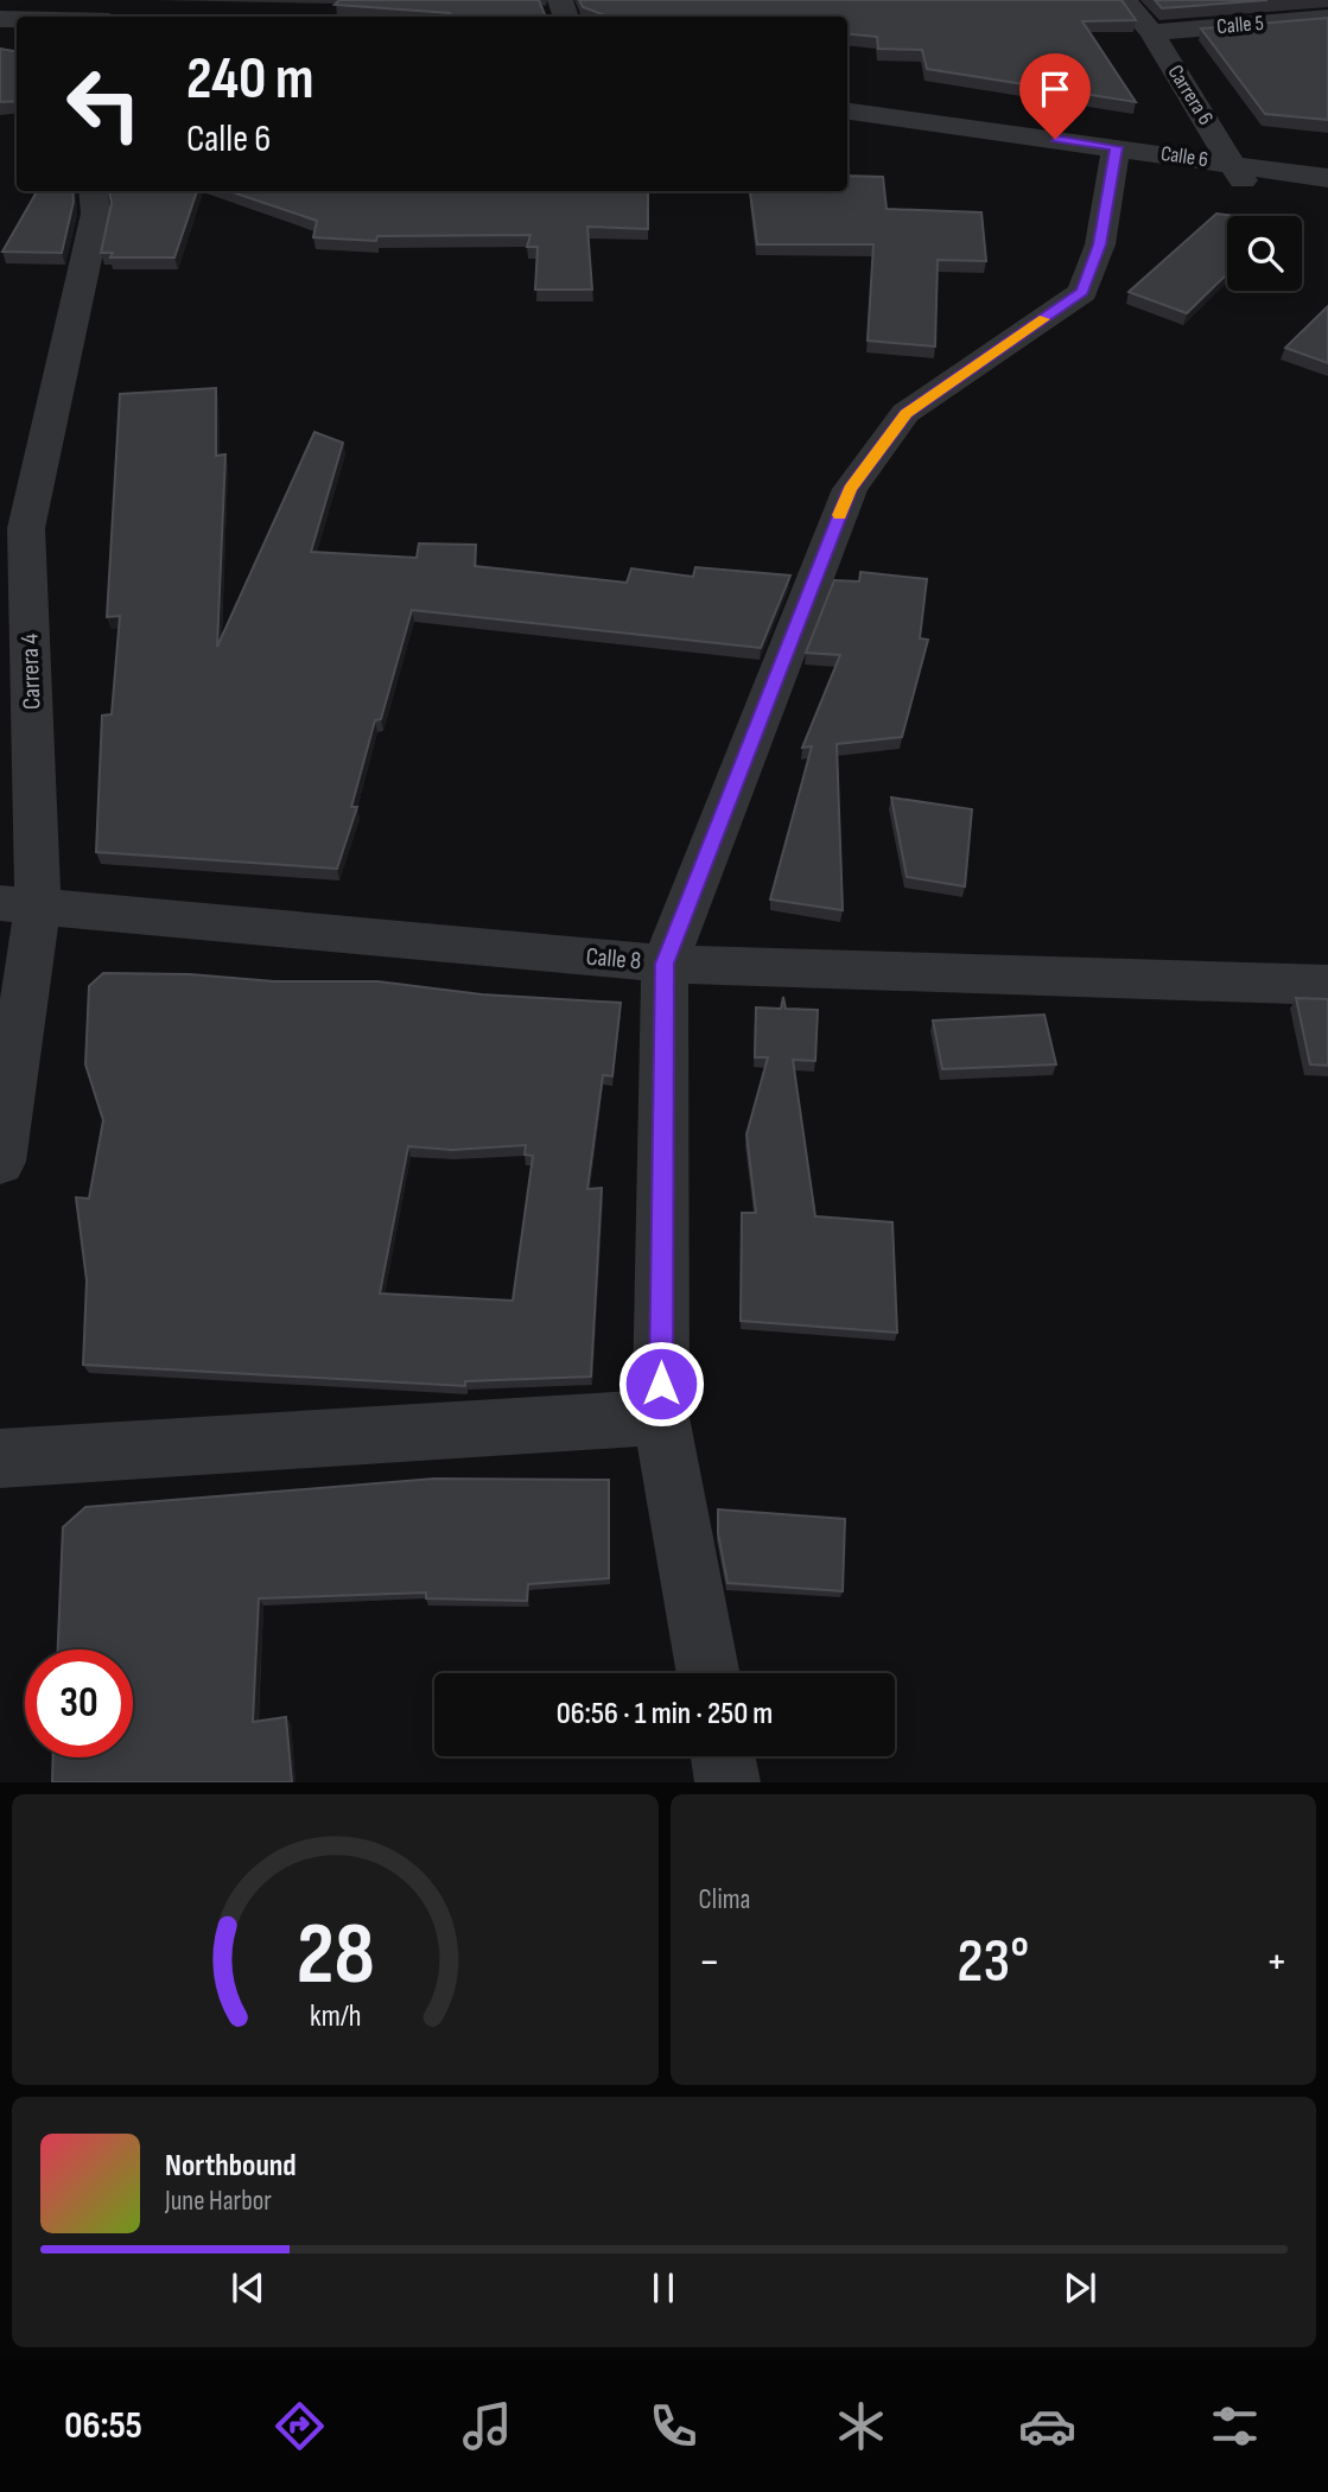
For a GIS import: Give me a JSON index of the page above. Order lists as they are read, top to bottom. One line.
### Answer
{"streets":{"street":["Calle 5","Carrera 6","Calle 6","Carrera 4","Calle 8"]},"crossings":[["Calle 5","Carrera 6"],["Carrera 6","Calle 6"],["Carrera 4","Calle 8"]],"page":{"turn":["240 m","Calle 6"],"limit":"30","trip":"06:56 · 1 min · 250 m","tile":"Clima","heat":["−","23°","+"],"song":["Northbound","June Harbor"],"tabs":"06:55","gauge":["28","km/h"]}}
